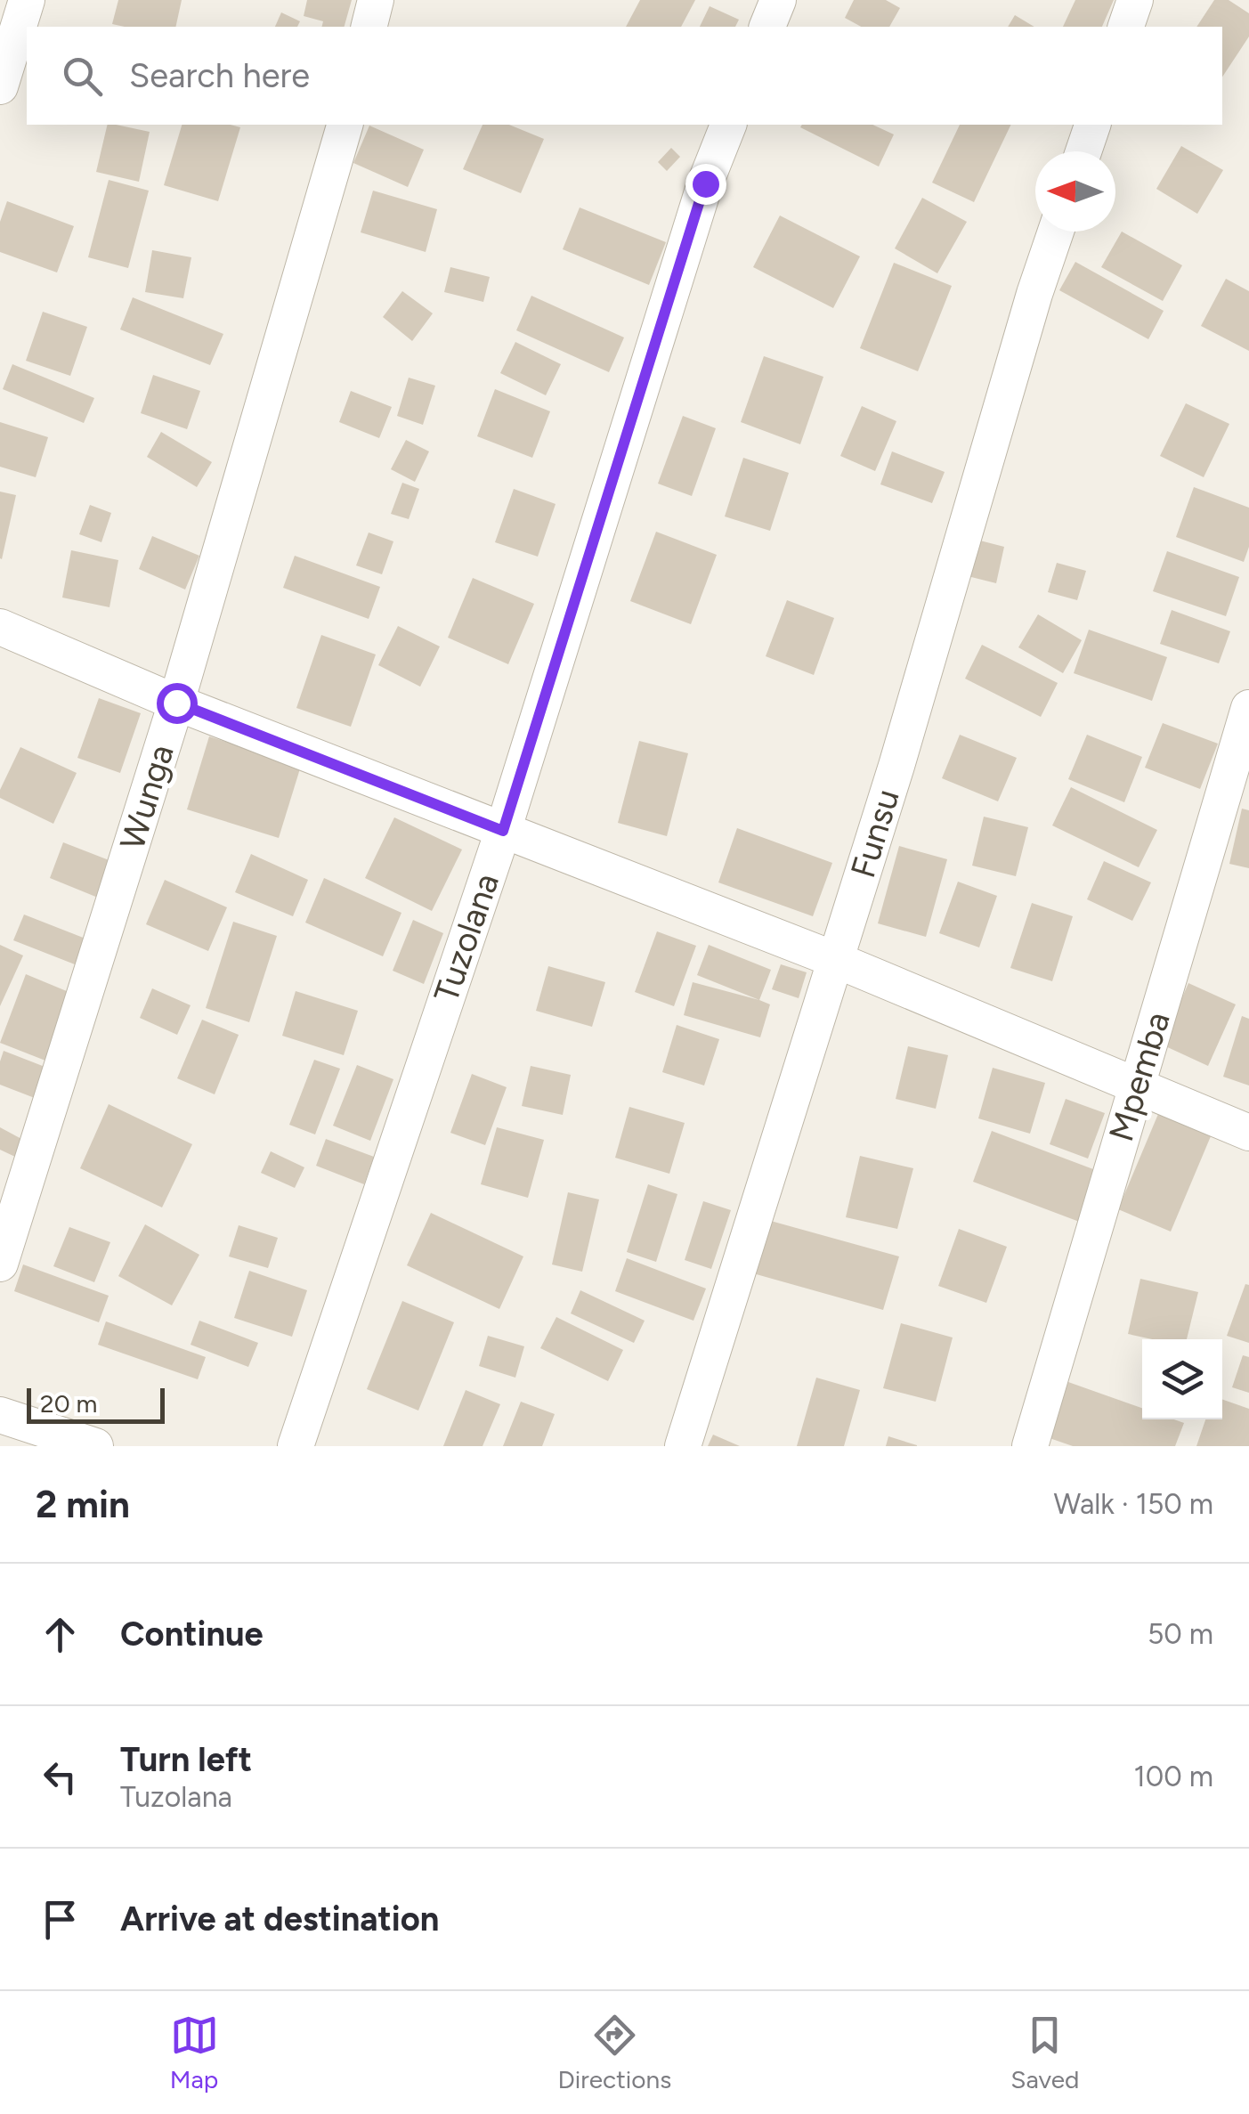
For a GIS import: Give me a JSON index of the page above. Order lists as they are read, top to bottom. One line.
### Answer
{"streets":{"street":["Wunga","Funsu","Tuzolana","Mpemba"]},"scale_bar":"20 m","north":"left","page":{"search":"Search here","scale":"20 m","heading":["2 min","Walk · 150 m"],"list":[["Continue","50 m"],["Turn left","Tuzolana","100 m"],"Arrive at destination"],"nav":["Map","Directions","Saved"]}}
